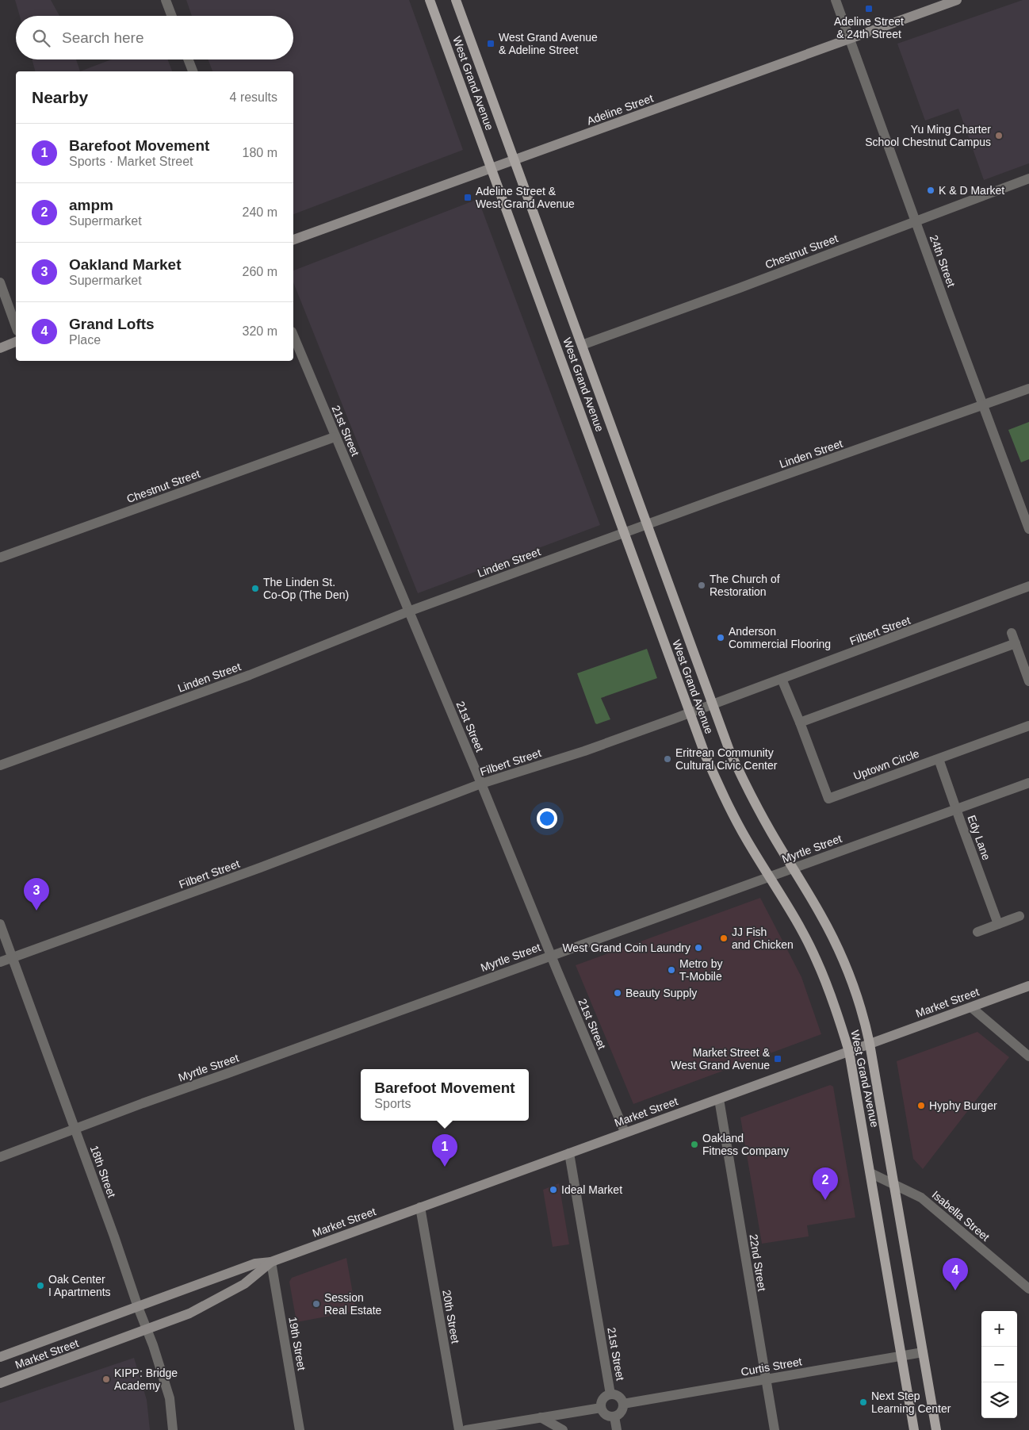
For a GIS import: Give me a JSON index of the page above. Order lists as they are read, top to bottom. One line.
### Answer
{"streets":{"main road":["West Grand Avenue","Adeline Street","Market Street"],"street":["Chestnut Street","24th Street","21st Street","Linden Street","Filbert Street","Uptown Circle","Edy Lane","Myrtle Street","18th Street","Isabella Street","22nd Street","20th Street","19th Street","Curtis Street"]},"crossings":[["West Grand Avenue","Adeline Street"],["West Grand Avenue","Chestnut Street"],["West Grand Avenue","Linden Street"],["West Grand Avenue","Filbert Street"],["West Grand Avenue","Myrtle Street"],["West Grand Avenue","Market Street"],["West Grand Avenue","Isabella Street"],["West Grand Avenue","Curtis Street"],["Adeline Street","24th Street"],["Chestnut Street","24th Street"],["Chestnut Street","21st Street"],["24th Street","Linden Street"],["21st Street","Linden Street"],["21st Street","Filbert Street"],["21st Street","Myrtle Street"],["21st Street","Market Street"],["21st Street","Curtis Street"],["Filbert Street","Uptown Circle"],["Filbert Street","18th Street"],["Uptown Circle","Edy Lane"],["Edy Lane","Myrtle Street"],["Myrtle Street","18th Street"],["Market Street","18th Street"],["Market Street","22nd Street"],["Market Street","20th Street"],["Market Street","19th Street"],["22nd Street","Curtis Street"]],"places":{"transit":["Adeline Street & 24th Street","West Grand Avenue & Adeline Street","Adeline Street & West Grand Avenue","Market Street & West Grand Avenue"],"other":["Yu Ming Charter School Chestnut Campus","K & D Market","The Church of Restoration","The Linden St. Co-Op (The Den)","Anderson Commercial Flooring","Eritrean Community Cultural Civic Center","JJ Fish and Chicken","West Grand Coin Laundry","Metro by T-Mobile","Beauty Supply","Hyphy Burger","Oakland Fitness Company","Ideal Market","Oak Center I Apartments","Session Real Estate","KIPP: Bridge Academy","Next Step Learning Center"]},"page":{"search":"Search here","heading":["Nearby","4 results"],"list":[{"mark":"1","name":"Barefoot Movement","note":"Sports · Market Street","value":"180 m"},{"mark":"2","name":"ampm","note":"Supermarket","value":"240 m"},{"mark":"3","name":"Oakland Market","note":"Supermarket","value":"260 m"},{"mark":"4","name":"Grand Lofts","note":"Place","value":"320 m"}],"pins":["3","1","2","4"],"popup":["Barefoot Movement","Sports"],"map_buttons":["+","−"]}}
